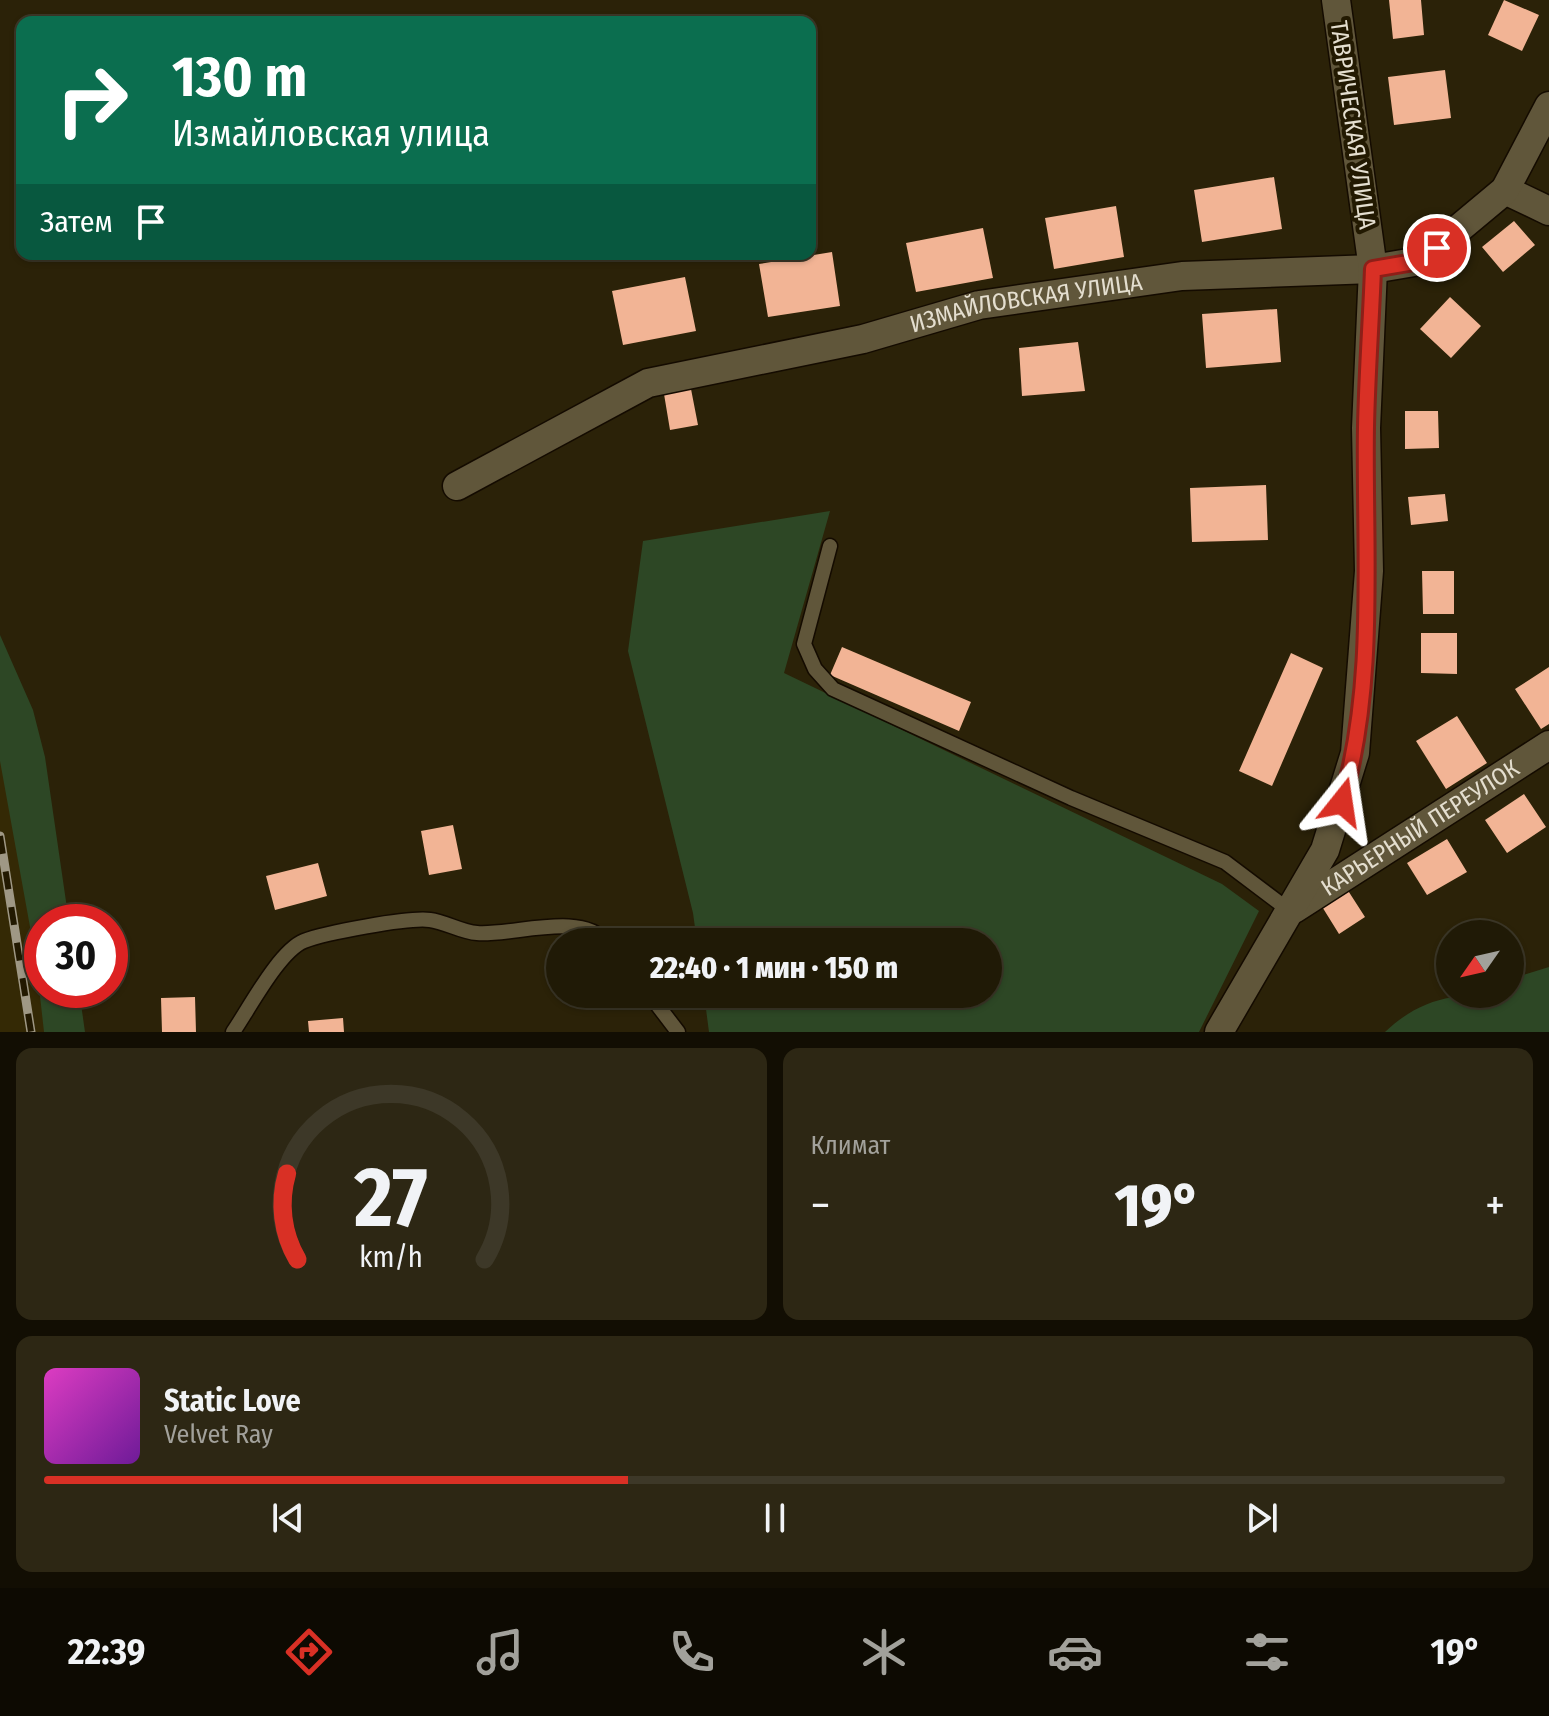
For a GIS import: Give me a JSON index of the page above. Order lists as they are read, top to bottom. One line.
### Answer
{"streets":{"street":["ТАВРИЧЕСКАЯ УЛИЦА","ИЗМАЙЛОВСКАЯ УЛИЦА","КАРЬЕРНЫЙ ПЕРЕУЛОК"]},"crossings":[["ТАВРИЧЕСКАЯ УЛИЦА","ИЗМАЙЛОВСКАЯ УЛИЦА"],["ТАВРИЧЕСКАЯ УЛИЦА","КАРЬЕРНЫЙ ПЕРЕУЛОК"]],"north":"bottom left","page":{"turn":["130 m","Измайловская улица"],"then":"Затем","limit":"30","trip":"22:40 · 1 мин · 150 m","tile":"Климат","heat":["−","19°","+"],"song":["Static Love","Velvet Ray"],"tabs":["22:39","19°"],"gauge":["27","km/h"]}}
